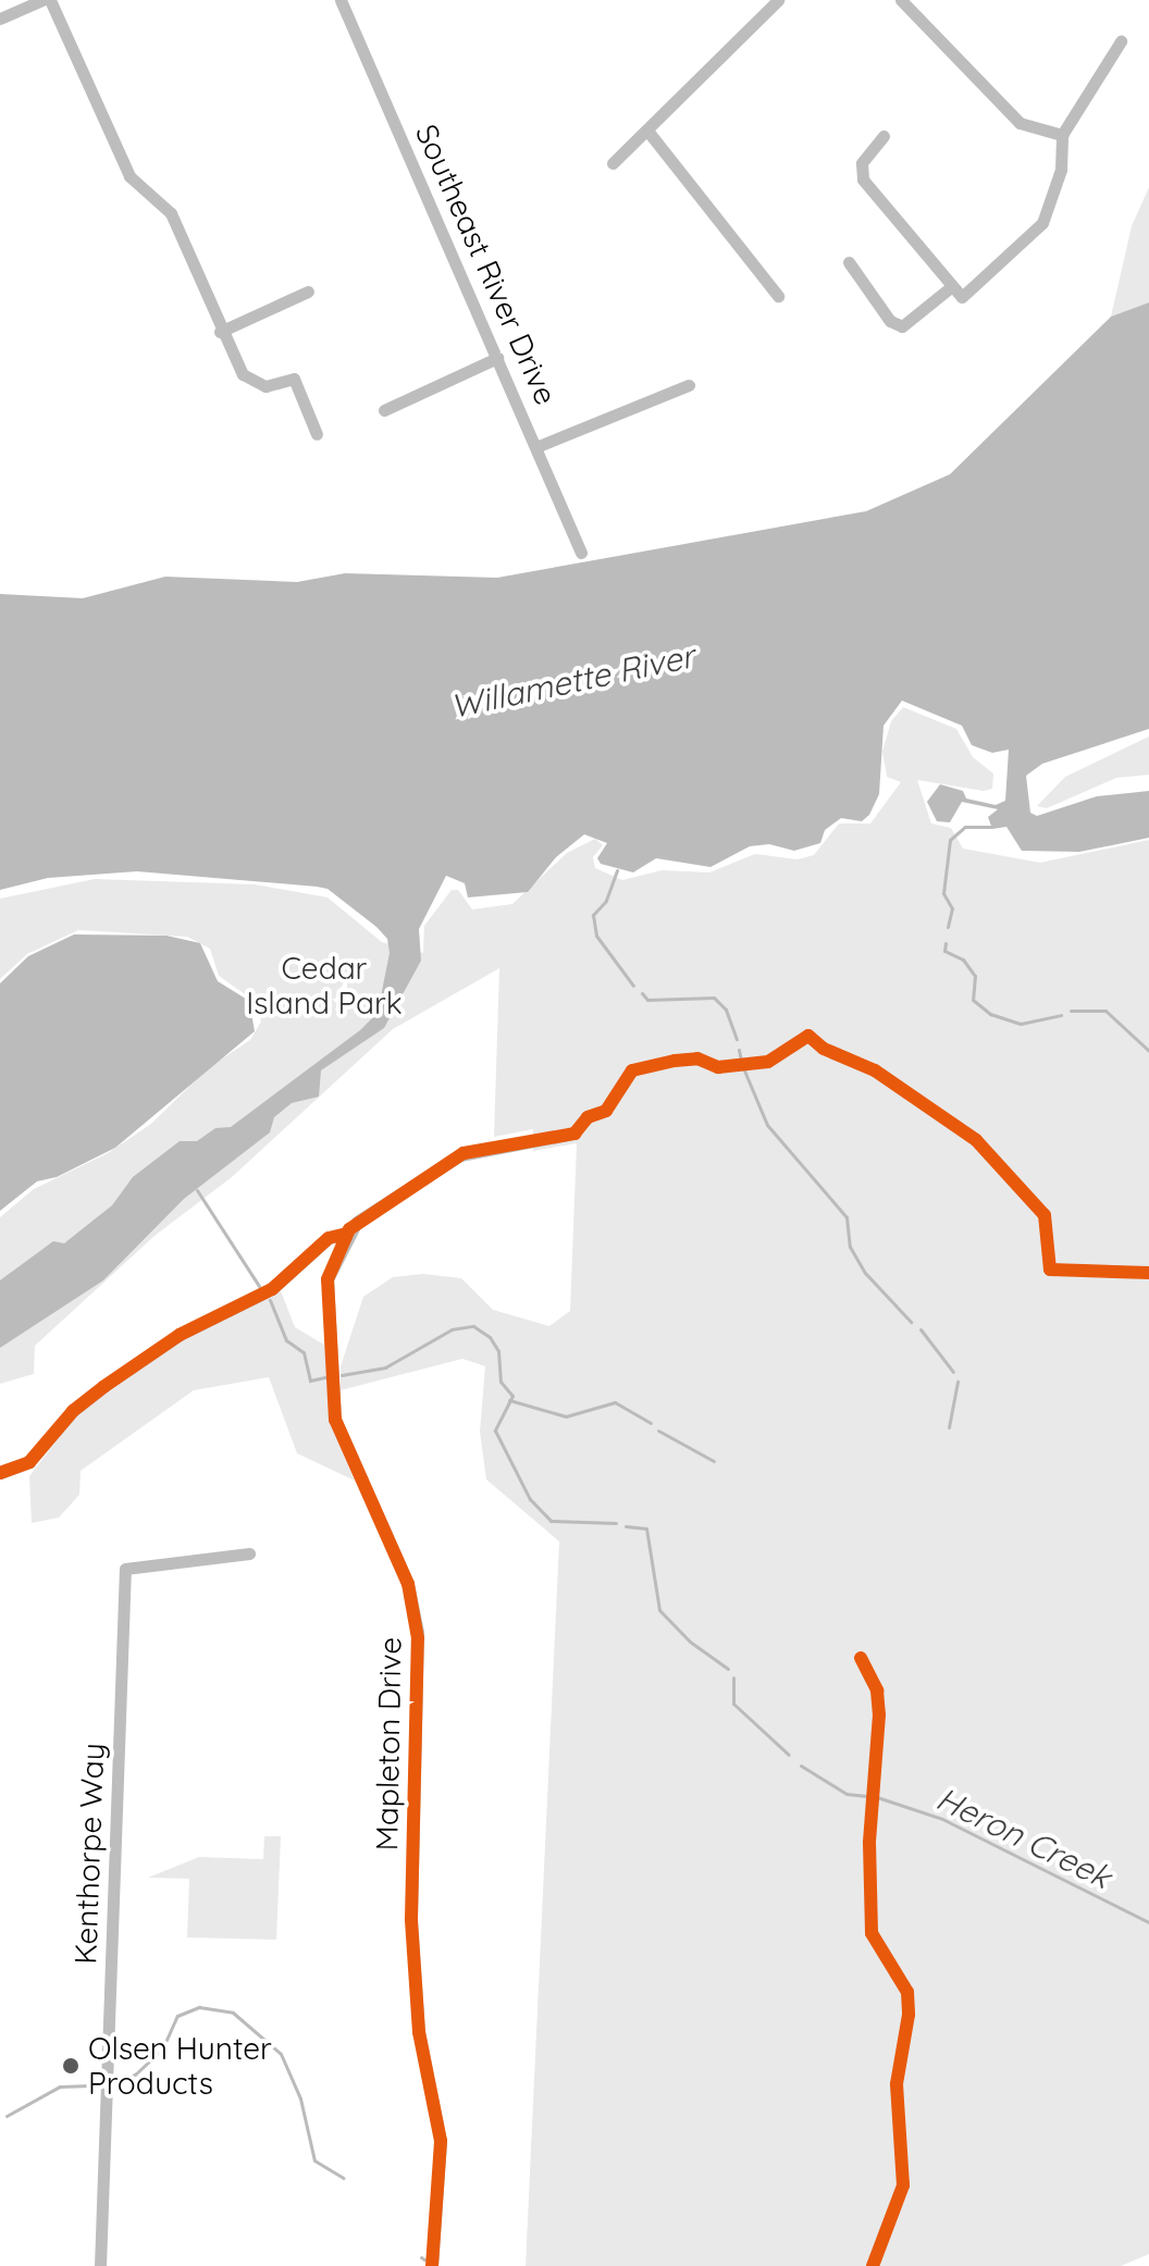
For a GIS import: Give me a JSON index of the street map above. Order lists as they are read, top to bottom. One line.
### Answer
{"streets":{"street":["Southeast River Drive","Mapleton Drive","Kenthorpe Way"]},"water":["Willamette River","Heron Creek"],"parks":["Cedar Island Park"],"places":["Olsen Hunter Products"]}
